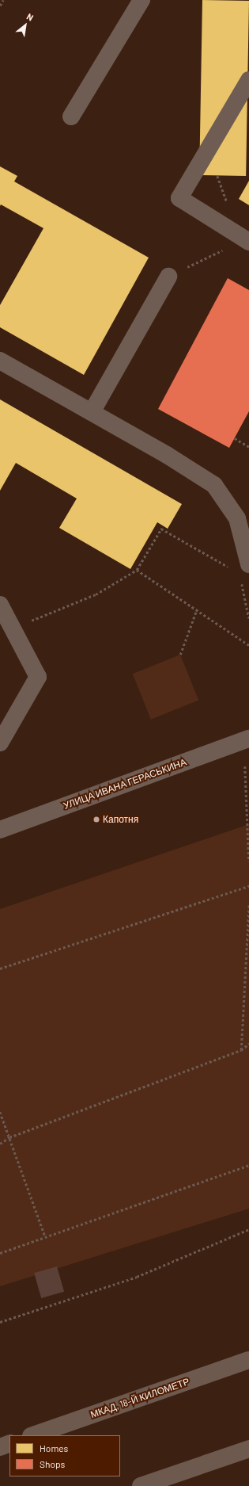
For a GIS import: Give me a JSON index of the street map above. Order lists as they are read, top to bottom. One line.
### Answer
{"streets":{"highway":["МКАД, 18-Й КИЛОМЕТР"],"street":["УЛИЦА ИВАНА ГЕРАСЬКИНА"]},"places":["Капотня"],"legend":["Homes","Shops"],"north":"top right"}
